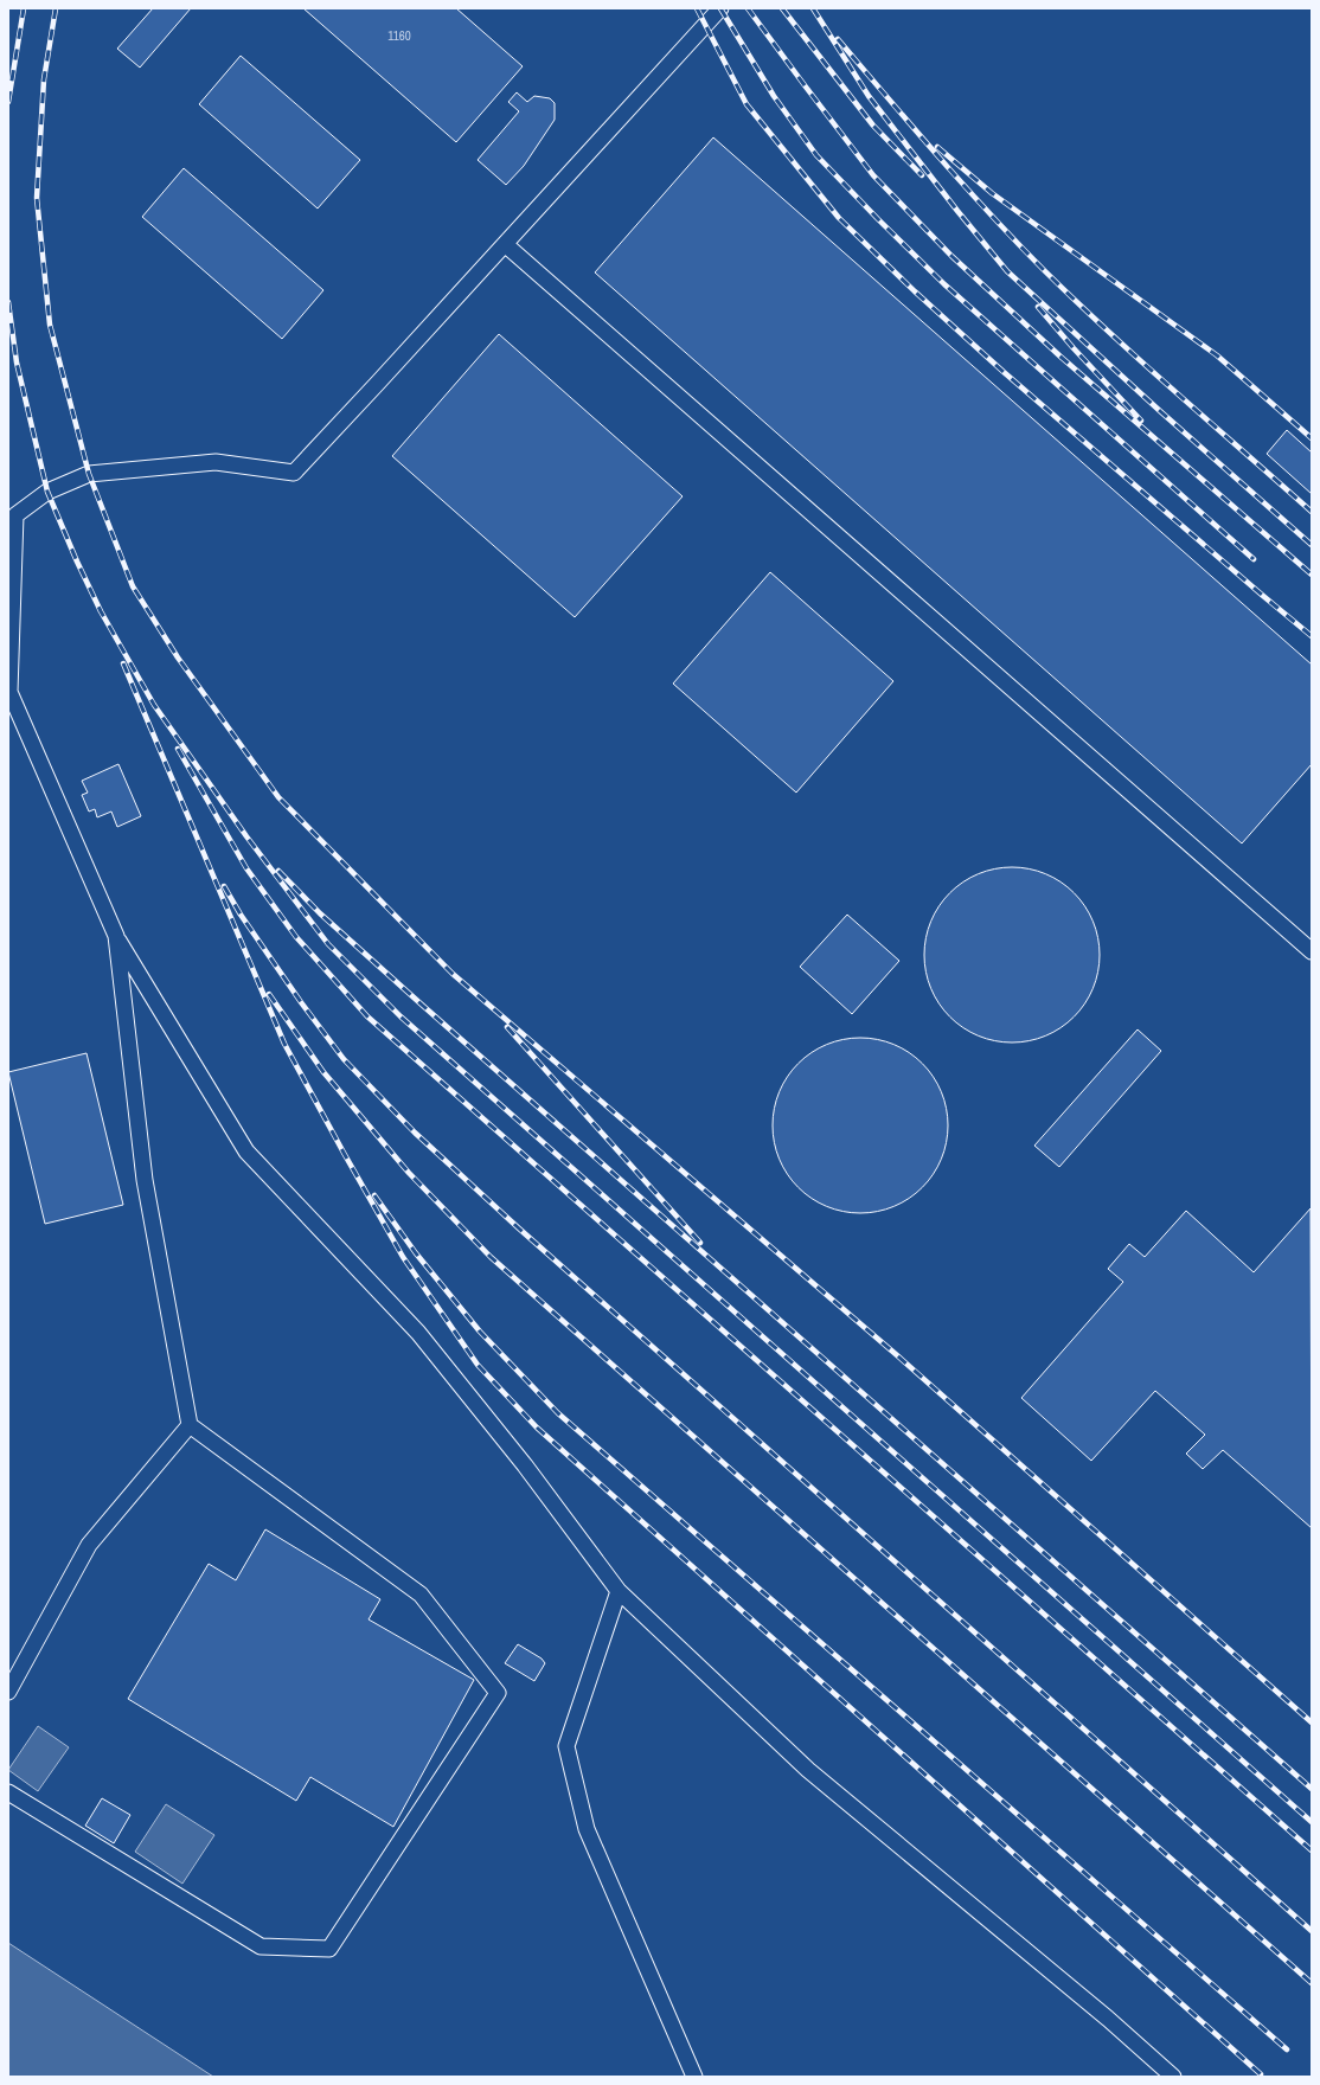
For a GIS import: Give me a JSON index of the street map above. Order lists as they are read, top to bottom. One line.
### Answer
{"house_numbers":["1160"]}
